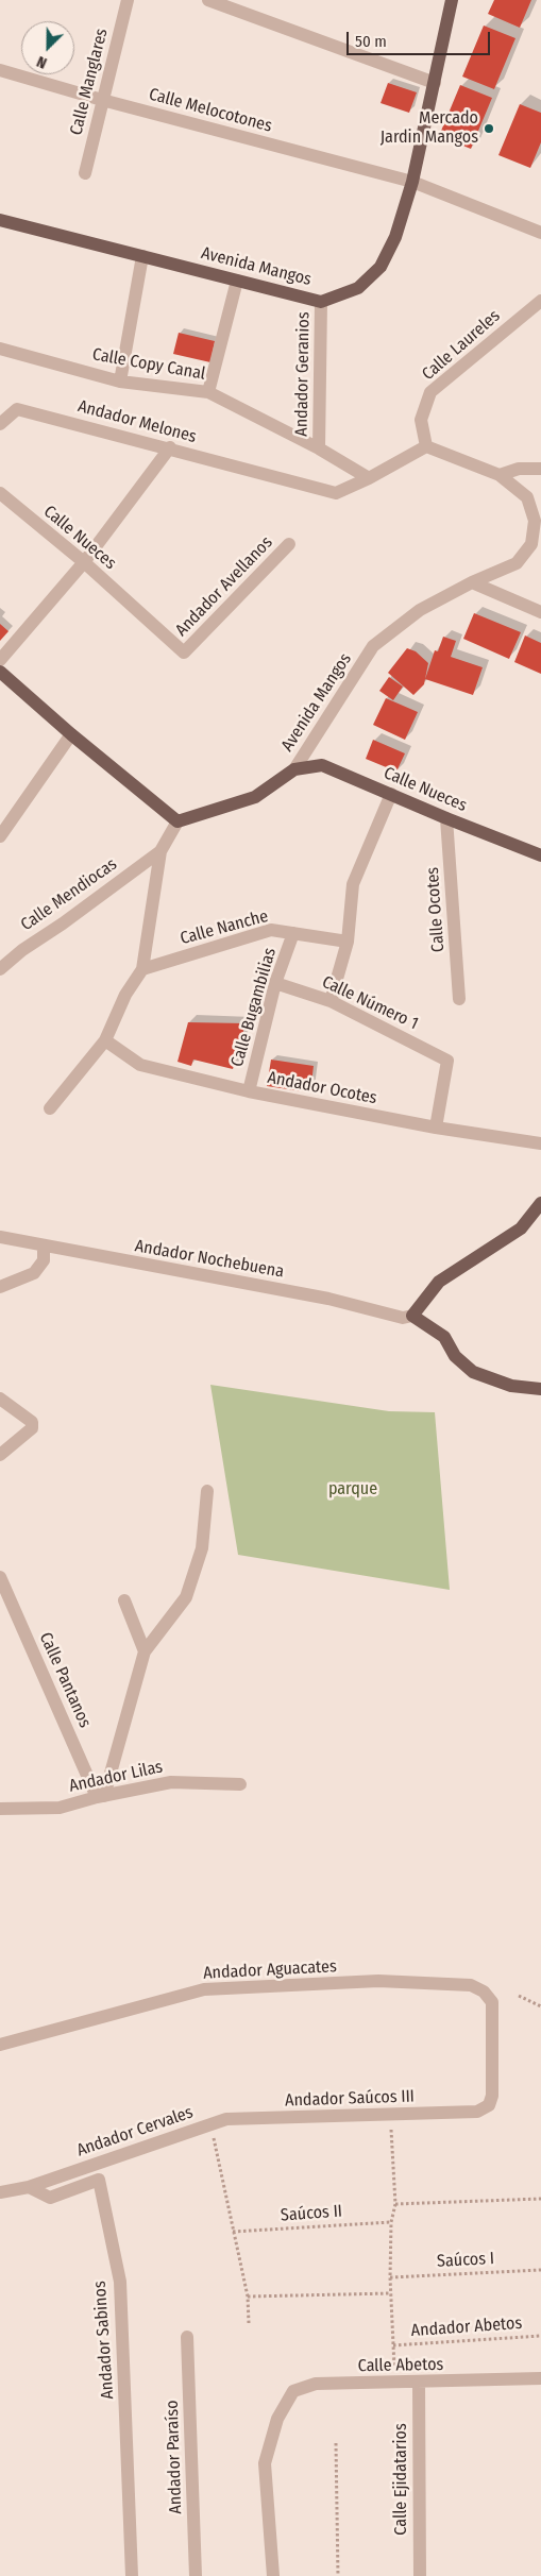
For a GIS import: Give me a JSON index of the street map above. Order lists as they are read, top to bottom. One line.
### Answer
{"streets":{"main road":["Avenida Mangos","Calle Nueces"],"street":["Calle Manglares","Calle Melocotones","Calle Laureles","Calle Copy Canal","Andador Geranios","Andador Melones","Andador Avellanos","Calle Mendiocas","Calle Ocotes","Calle Nanche","Calle Número 1","Calle Bugambilias","Andador Ocotes","Andador Nochebuena","Calle Pantanos","Andador Lilas","Andador Aguacates","Andador Saúcos III","Andador Cervales","Andador Sabinos","Calle Abetos","Andador Paraíso","Calle Ejidatarios"],"path":["Saúcos II","Saúcos I","Andador Abetos"]},"crossings":[["Calle Manglares","Calle Melocotones"],["Calle Melocotones","Avenida Mangos"],["Avenida Mangos","Andador Geranios"],["Avenida Mangos","Calle Nueces"],["Calle Copy Canal","Andador Geranios"],["Calle Copy Canal","Andador Melones"],["Calle Nueces","Andador Avellanos"],["Calle Nueces","Calle Ocotes"],["Calle Nanche","Calle Bugambilias"],["Calle Número 1","Calle Bugambilias"],["Calle Número 1","Andador Ocotes"],["Calle Bugambilias","Andador Ocotes"],["Calle Pantanos","Andador Lilas"],["Andador Aguacates","Andador Saúcos III"],["Andador Saúcos III","Andador Cervales"],["Andador Cervales","Saúcos II"],["Andador Cervales","Andador Sabinos"],["Calle Abetos","Calle Ejidatarios"]],"parks":["parque"],"places":["Mercado Jardin Mangos"],"scale_bar":"50 m","north":"bottom left"}
